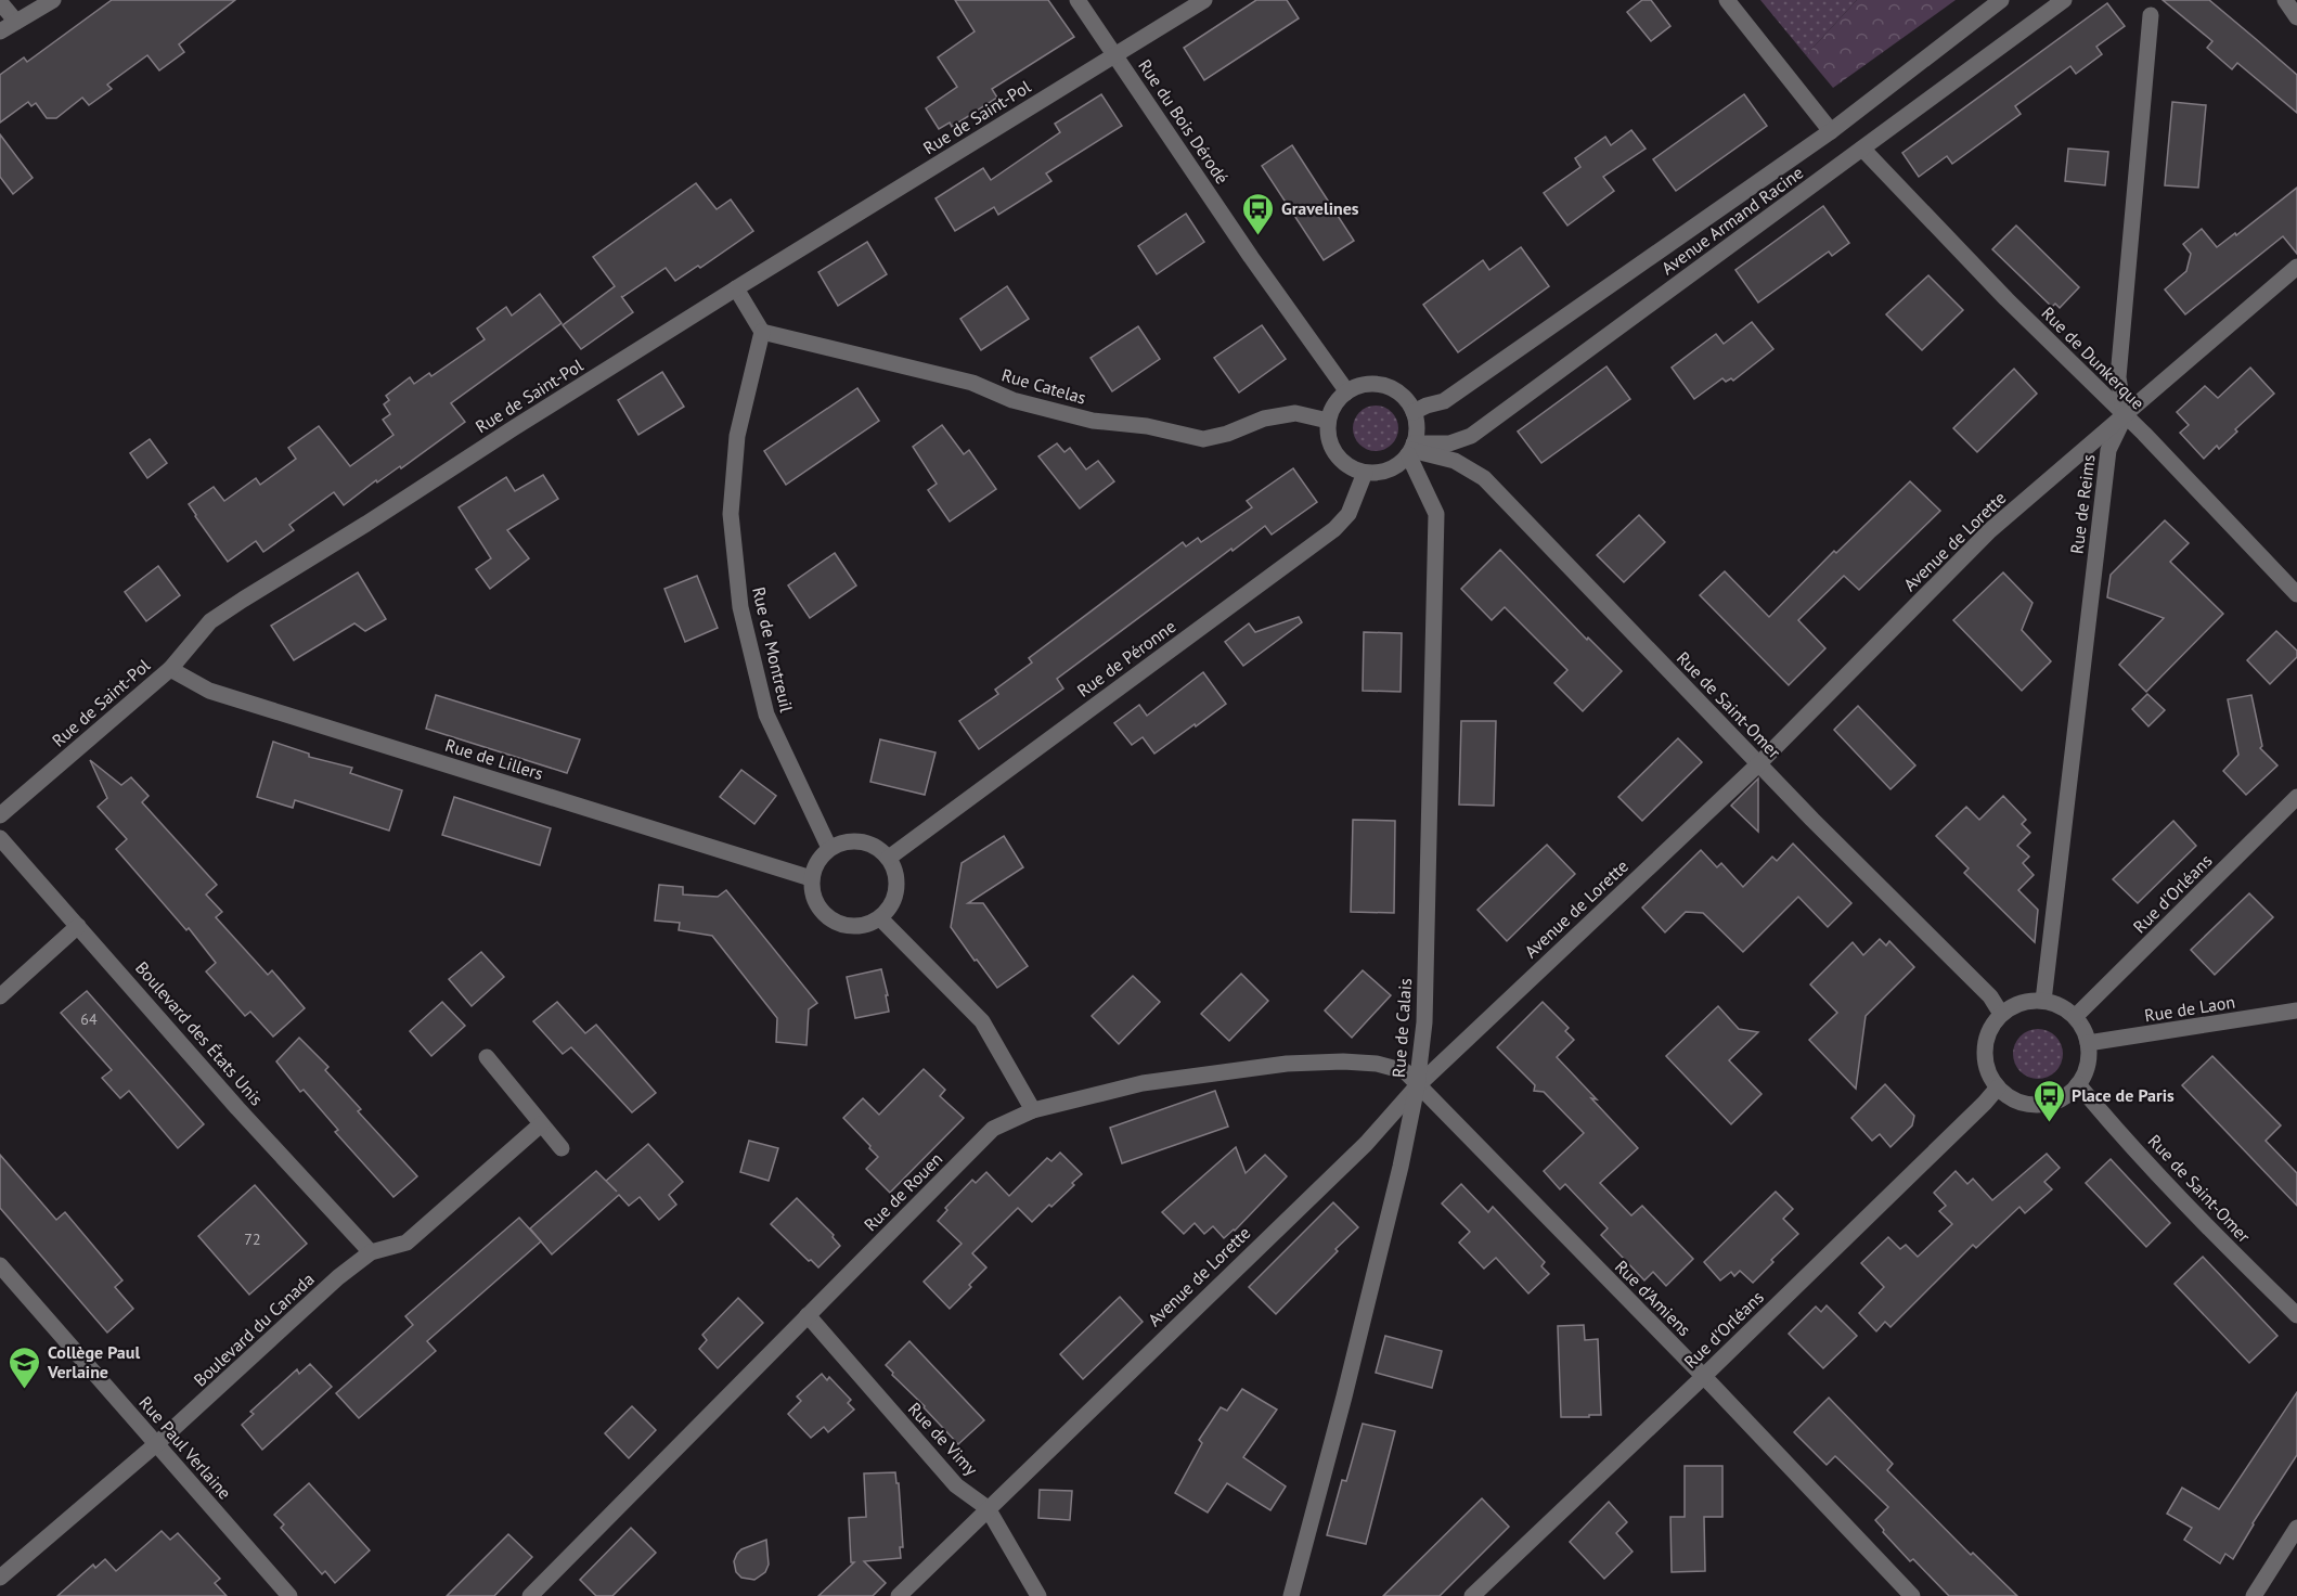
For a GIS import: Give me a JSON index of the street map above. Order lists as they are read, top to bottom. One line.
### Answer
{"streets":{"street":["Rue de Saint-Pol","Rue du Bois Dérodé","Avenue Armand Racine","Rue de Dunkerque","Rue Catelas","Rue de Reims","Avenue de Lorette","Rue de Montreuil","Rue de Péronne","Rue de Saint-Omer","Rue de Lillers","Rue d'Orléans","Rue de Laon","Rue de Calais","Boulevard des États Unis","Rue de Rouen","Rue d'Amiens","Boulevard du Canada","Rue de Vimy","Rue Paul Verlaine"]},"crossings":[["Rue de Saint-Pol","Rue du Bois Dérodé"],["Rue de Saint-Pol","Rue de Lillers"],["Rue du Bois Dérodé","Avenue Armand Racine"],["Rue du Bois Dérodé","Rue Catelas"],["Rue du Bois Dérodé","Rue de Péronne"],["Rue du Bois Dérodé","Rue de Saint-Omer"],["Rue du Bois Dérodé","Rue de Calais"],["Avenue Armand Racine","Rue de Dunkerque"],["Avenue Armand Racine","Rue Catelas"],["Avenue Armand Racine","Rue de Péronne"],["Avenue Armand Racine","Rue de Saint-Omer"],["Avenue Armand Racine","Rue de Calais"],["Rue de Dunkerque","Rue de Reims"],["Rue de Dunkerque","Avenue de Lorette"],["Rue Catelas","Rue de Montreuil"],["Rue Catelas","Rue de Péronne"],["Rue Catelas","Rue de Saint-Omer"],["Rue Catelas","Rue de Calais"],["Rue de Reims","Avenue de Lorette"],["Rue de Reims","Rue de Saint-Omer"],["Rue de Reims","Rue d'Orléans"],["Rue de Reims","Rue de Laon"],["Avenue de Lorette","Rue de Saint-Omer"],["Avenue de Lorette","Rue de Calais"],["Avenue de Lorette","Rue de Rouen"],["Avenue de Lorette","Rue d'Amiens"],["Avenue de Lorette","Rue de Vimy"],["Rue de Montreuil","Rue de Péronne"],["Rue de Montreuil","Rue de Lillers"],["Rue de Péronne","Rue de Saint-Omer"],["Rue de Péronne","Rue de Lillers"],["Rue de Péronne","Rue de Calais"],["Rue de Saint-Omer","Rue d'Orléans"],["Rue de Saint-Omer","Rue de Laon"],["Rue de Saint-Omer","Rue de Calais"],["Rue d'Orléans","Rue de Laon"],["Rue d'Orléans","Rue d'Amiens"],["Rue de Calais","Rue de Rouen"],["Rue de Calais","Rue d'Amiens"],["Boulevard des États Unis","Boulevard du Canada"],["Rue de Rouen","Rue d'Amiens"],["Rue de Rouen","Rue de Vimy"],["Boulevard du Canada","Rue Paul Verlaine"]],"places":{"bus stop":["Gravelines","Place de Paris"],"school or university":["Collège Paul Verlaine"]},"house_numbers":["64","72"]}
